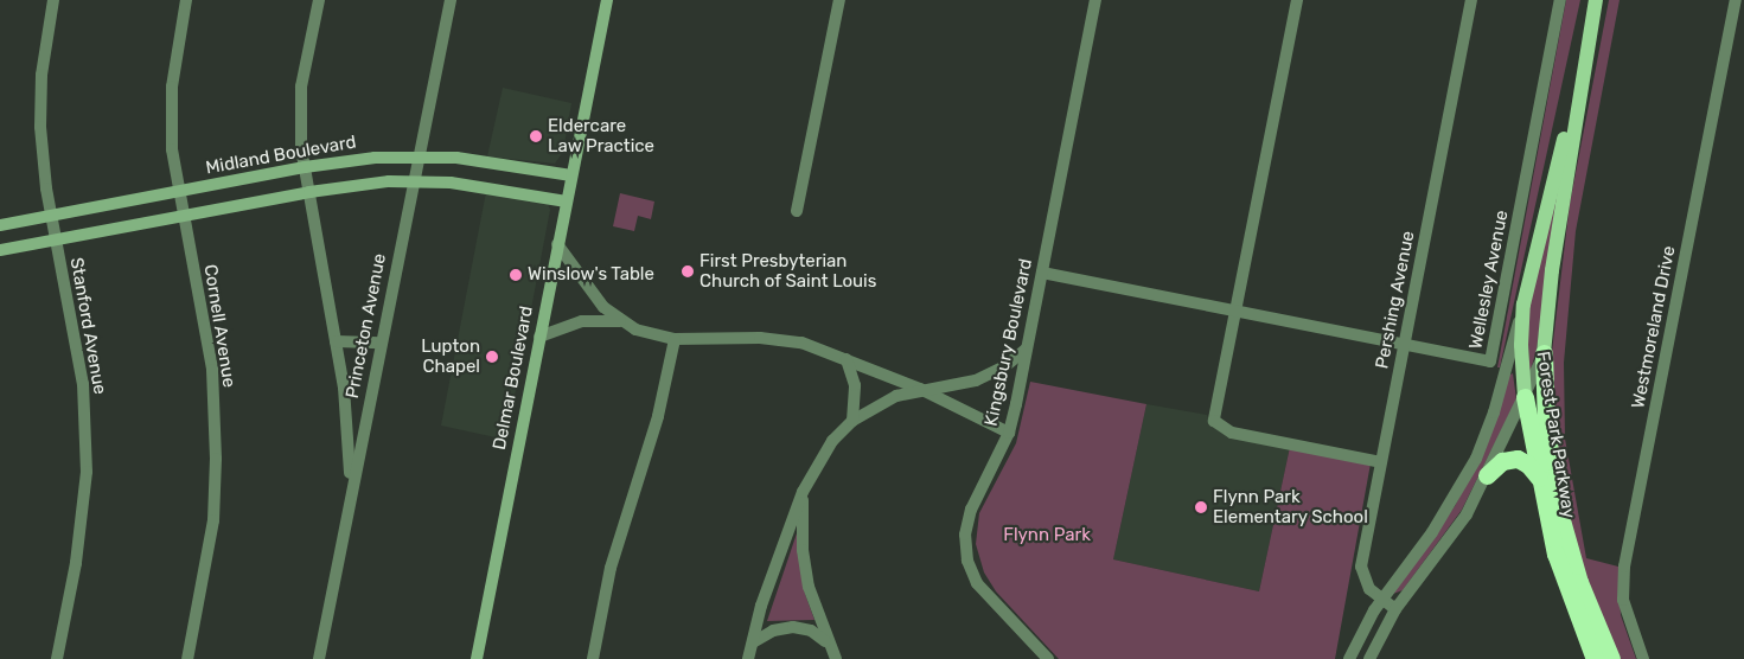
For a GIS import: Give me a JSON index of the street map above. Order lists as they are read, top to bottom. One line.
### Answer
{"streets":{"highway":["Forest Park Parkway"],"main road":["Midland Boulevard","Delmar Boulevard"],"street":["Wellesley Avenue","Pershing Avenue","Stanford Avenue","Cornell Avenue","Princeton Avenue","Westmoreland Drive","Kingsbury Boulevard"]},"crossings":[["Midland Boulevard","Stanford Avenue"],["Midland Boulevard","Cornell Avenue"],["Midland Boulevard","Princeton Avenue"],["Midland Boulevard","Delmar Boulevard"],["Wellesley Avenue","Pershing Avenue"],["Wellesley Avenue","Kingsbury Boulevard"]],"parks":["Flynn Park"],"places":["Eldercare Law Practice","First Presbyterian Church of Saint Louis","Winslow's Table","Lupton Chapel","Flynn Park Elementary School"]}
